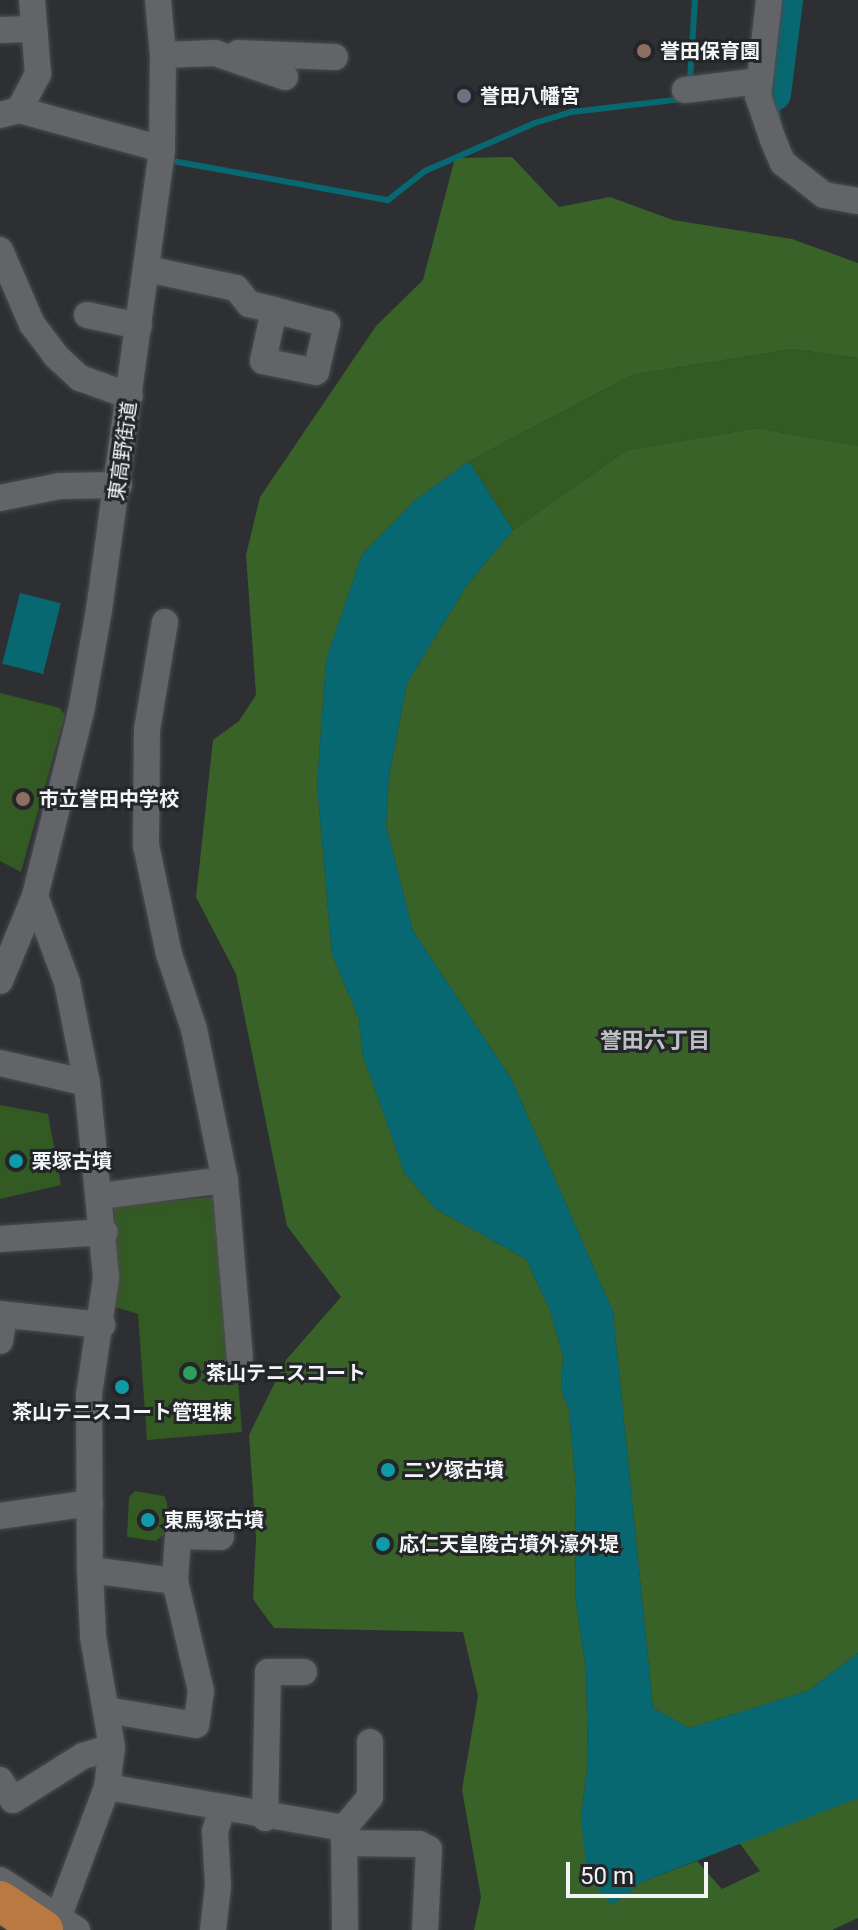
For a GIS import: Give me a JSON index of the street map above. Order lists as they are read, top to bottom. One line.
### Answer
{"streets":{"street":["東高野街道"]},"districts":["誉田六丁目"],"places":["誉田保育園","誉田八幡宮","市立誉田中学校","栗塚古墳","茶山テニスコート","茶山テニスコート管理棟","二ツ塚古墳","東馬塚古墳","応仁天皇陵古墳外濠外堤"],"scale_bar":"50 m"}
